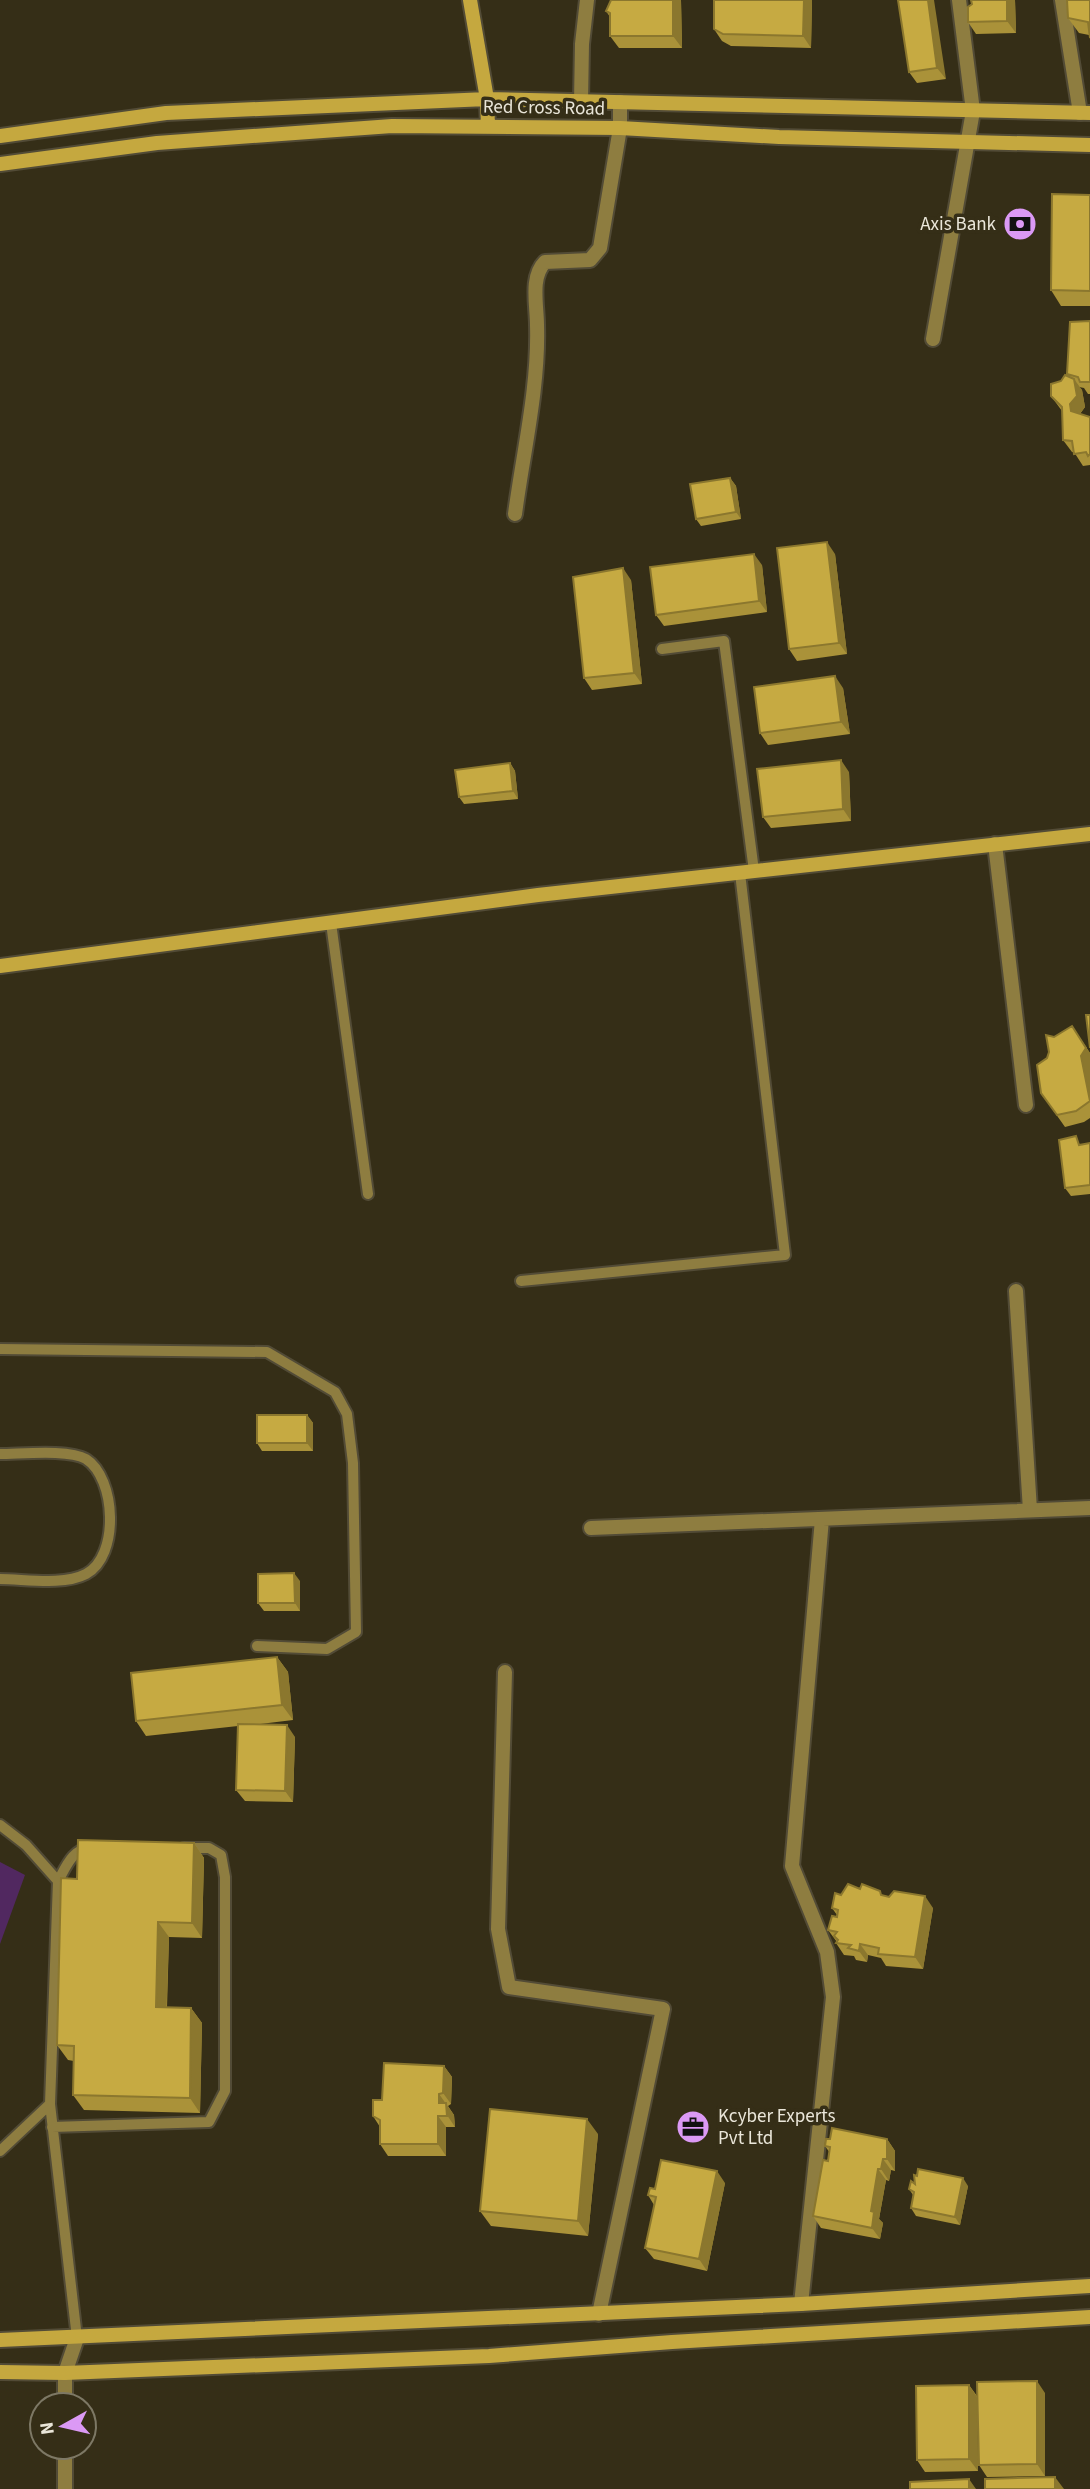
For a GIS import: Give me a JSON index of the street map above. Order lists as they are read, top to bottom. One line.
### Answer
{"streets":{"street":["Red Cross Road"]},"places":{"bank":["Axis Bank"],"office":["Kcyber Experts Pvt Ltd"]},"north":"left"}
